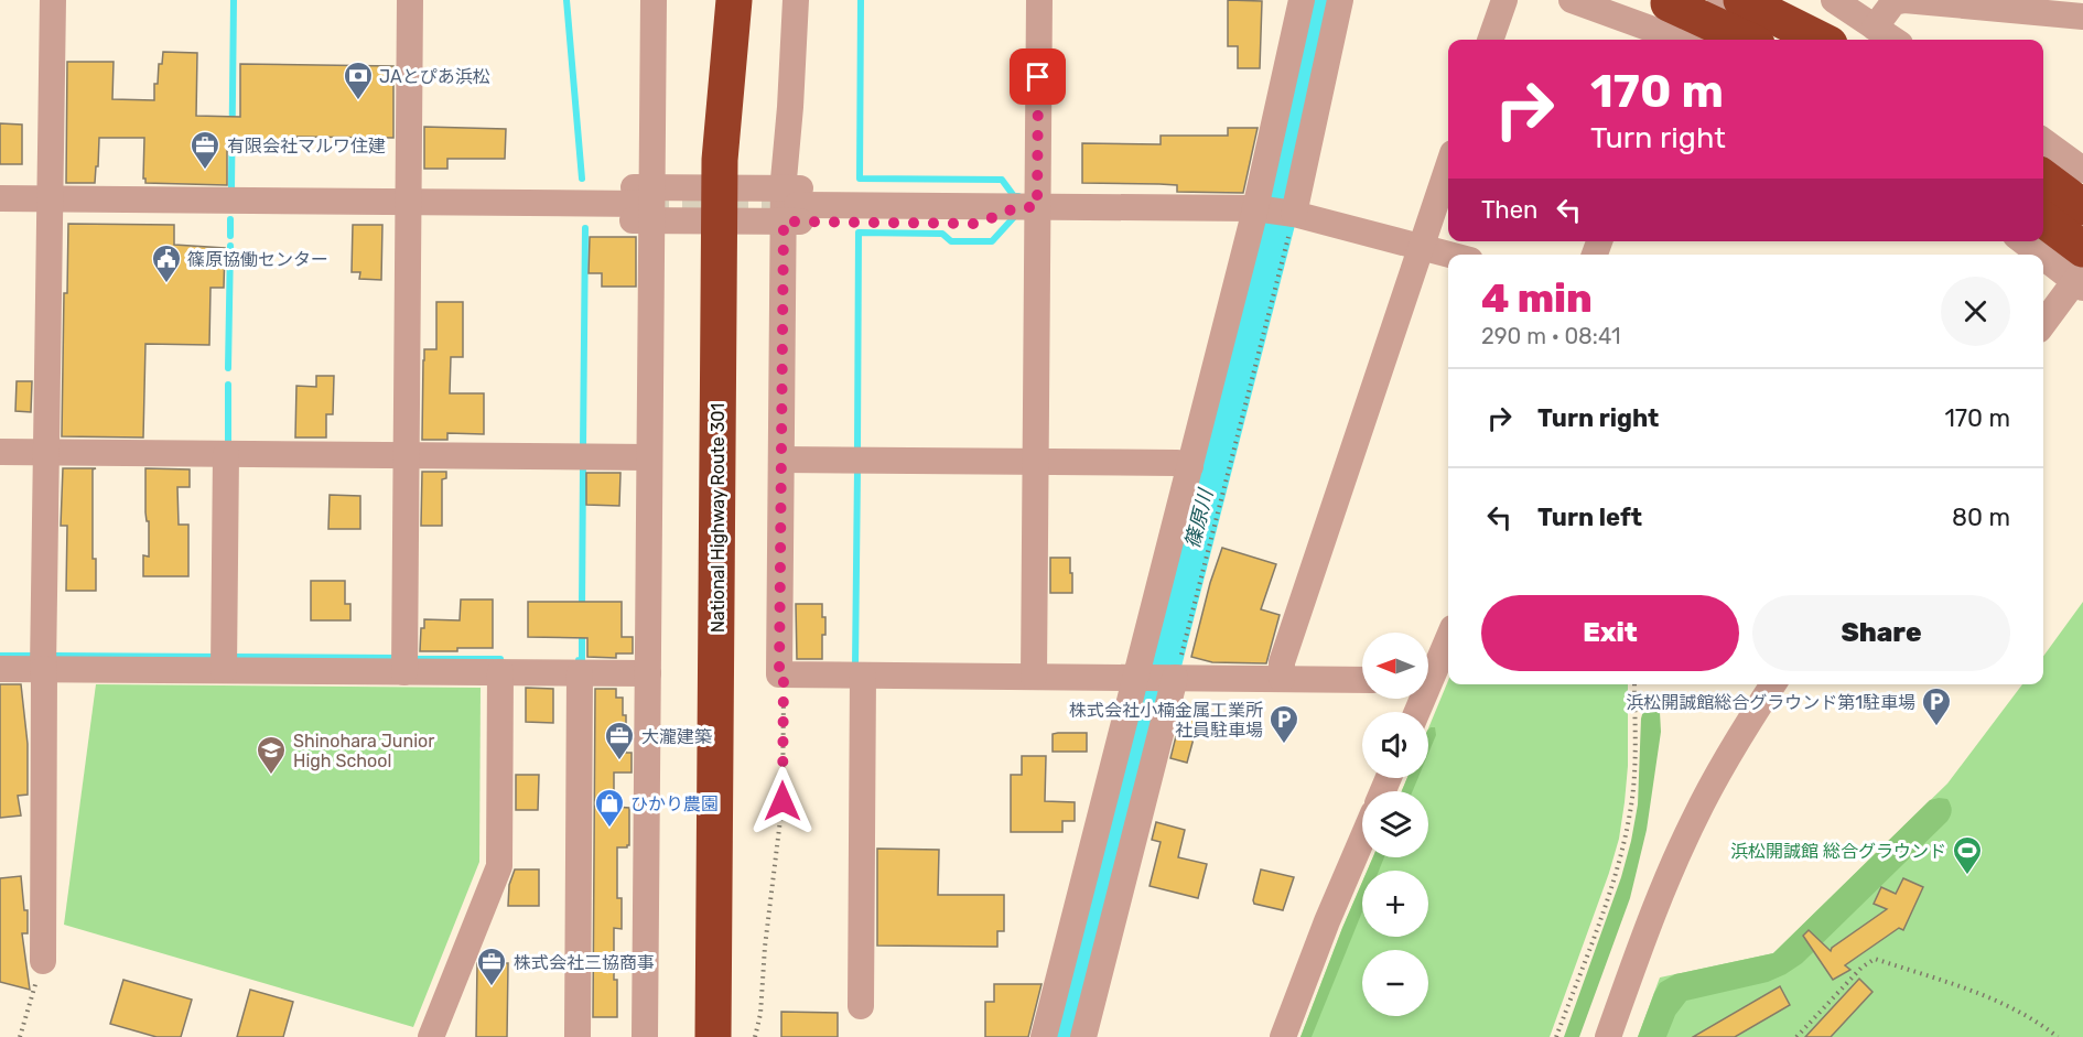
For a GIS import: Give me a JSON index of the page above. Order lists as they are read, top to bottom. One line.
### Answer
{"streets":{"highway":["National Highway Route 301"]},"water":["篠原川"],"places":{"bank":["JAとぴあ浜松"],"office":["有限会社マルワ住建","大瀧建築","株式会社三協商事"],"public building":["篠原協働センター"],"parking":["浜松開誠館総合グラウンド第1駐車場","株式会社小楠金属工業所 社員駐車場"],"school or university":["Shinohara Junior High School"],"shop":["ひかり農園"],"sports":["浜松開誠館 総合グラウンド"]},"north":"left","page":{"turn":["170 m","Turn right"],"then":"Then","heading":["4 min","290 m · 08:41"],"list":[{"name":"Turn right","value":"170 m"},{"name":"Turn left","value":"80 m"}],"buttons":["Exit","Share"],"map_buttons":["+","−"]}}
